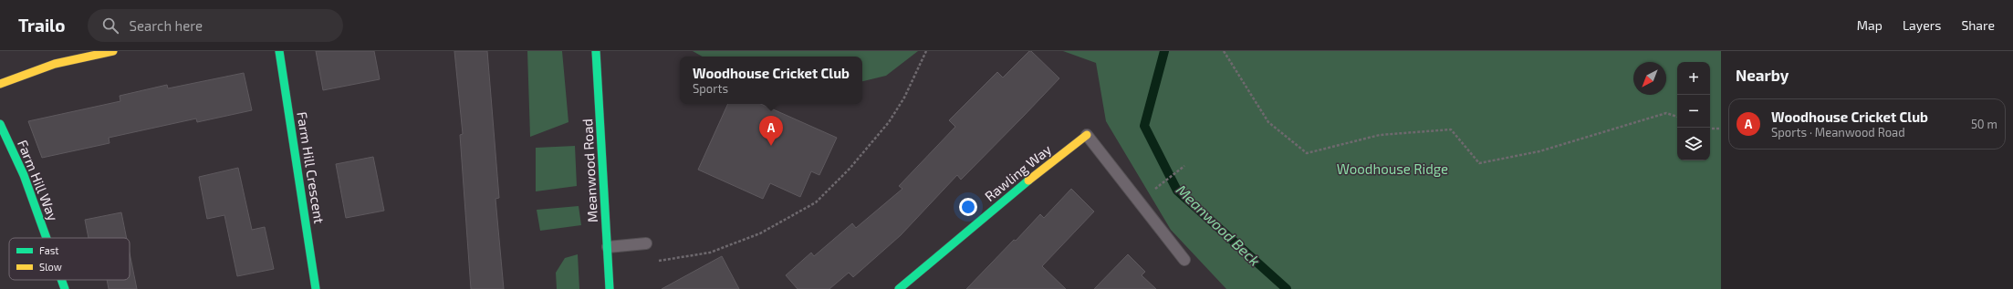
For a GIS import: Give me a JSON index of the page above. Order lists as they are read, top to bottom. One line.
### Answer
{"streets":{"street":["Farm Hill Crescent","Meanwood Road","Rawling Way","Farm Hill Way"]},"water":["Meanwood Beck"],"parks":["Woodhouse Ridge"],"legend":["Fast","Slow"],"north":"bottom left","page":{"header":"Trailo","search":"Search here","nav":["Map","Layers","Share"],"heading":"Nearby","popup":["Woodhouse Cricket Club","Sports"],"map_buttons":["+","−"],"list":[{"mark":"A","name":"Woodhouse Cricket Club","note":"Sports · Meanwood Road","value":"50 m"}],"pins":"A"}}
